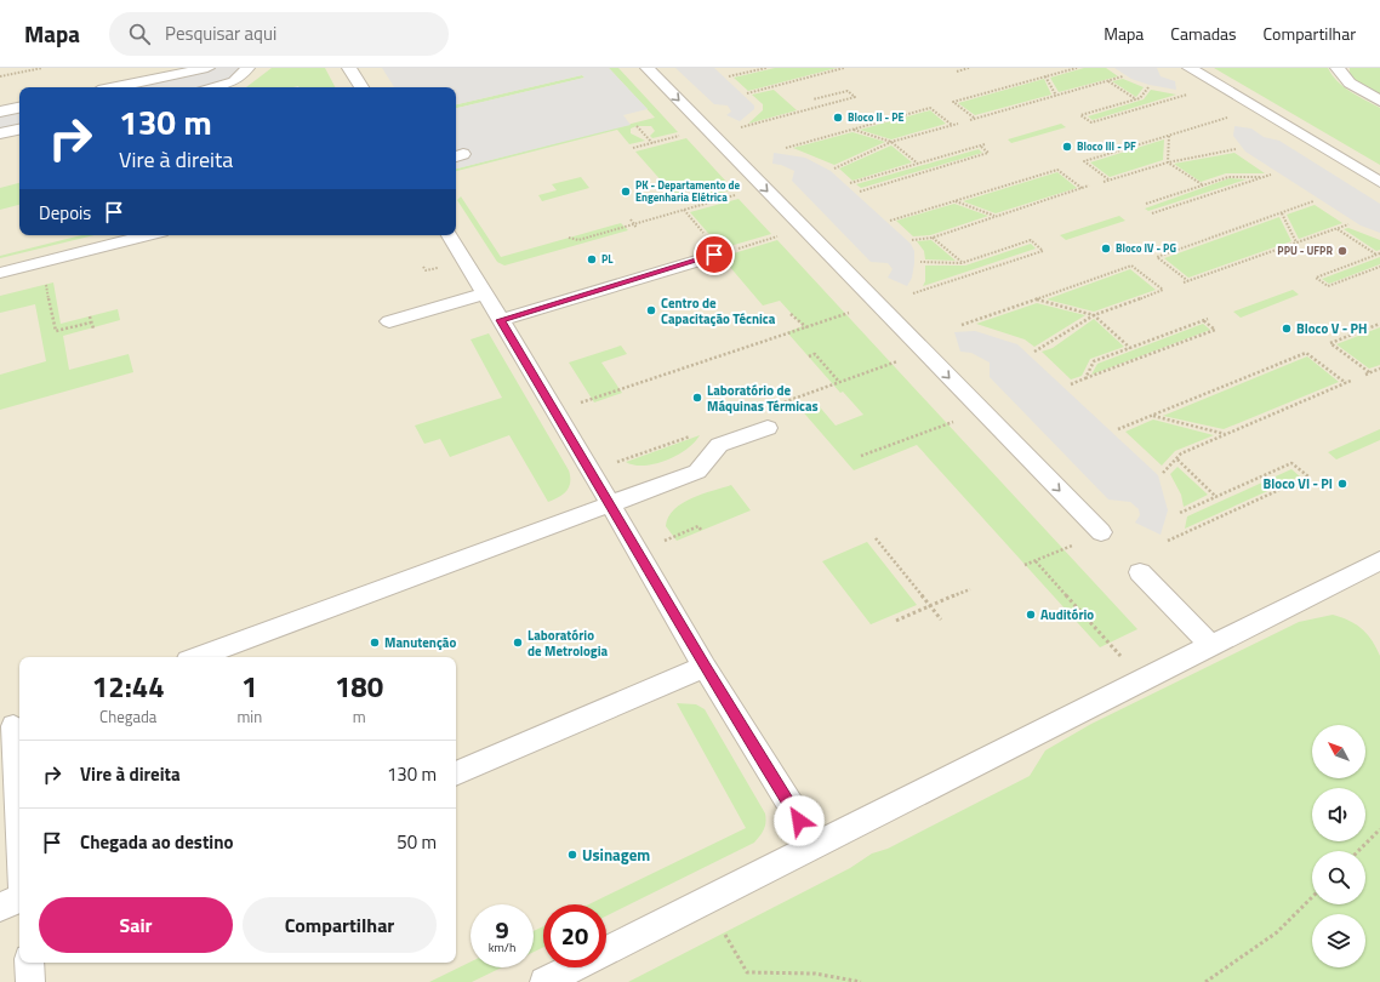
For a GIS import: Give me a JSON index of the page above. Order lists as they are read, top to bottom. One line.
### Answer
{"places":["Bloco II - PE","Bloco III - PF","PK - Departamento de Engenharia Elétrica","Bloco IV - PG","PPU - UFPR","PL","Centro de Capacitação Técnica","Bloco V - PH","Laboratório de Máquinas Térmicas","Bloco VI - PI","Auditório","Manutenção","Laboratório de Metrologia","Usinagem"],"north":"top left","page":{"header":"Mapa","search":"Pesquisar aqui","nav":["Mapa","Camadas","Compartilhar"],"turn":["130 m","Vire à direita"],"then":"Depois","eta":["12:44","Chegada","1","min","180","m"],"list":[{"name":"Vire à direita","value":"130 m"},{"name":"Chegada ao destino","value":"50 m"}],"buttons":["Sair","Compartilhar"],"speed":"9 km/h","limit":"20"}}
